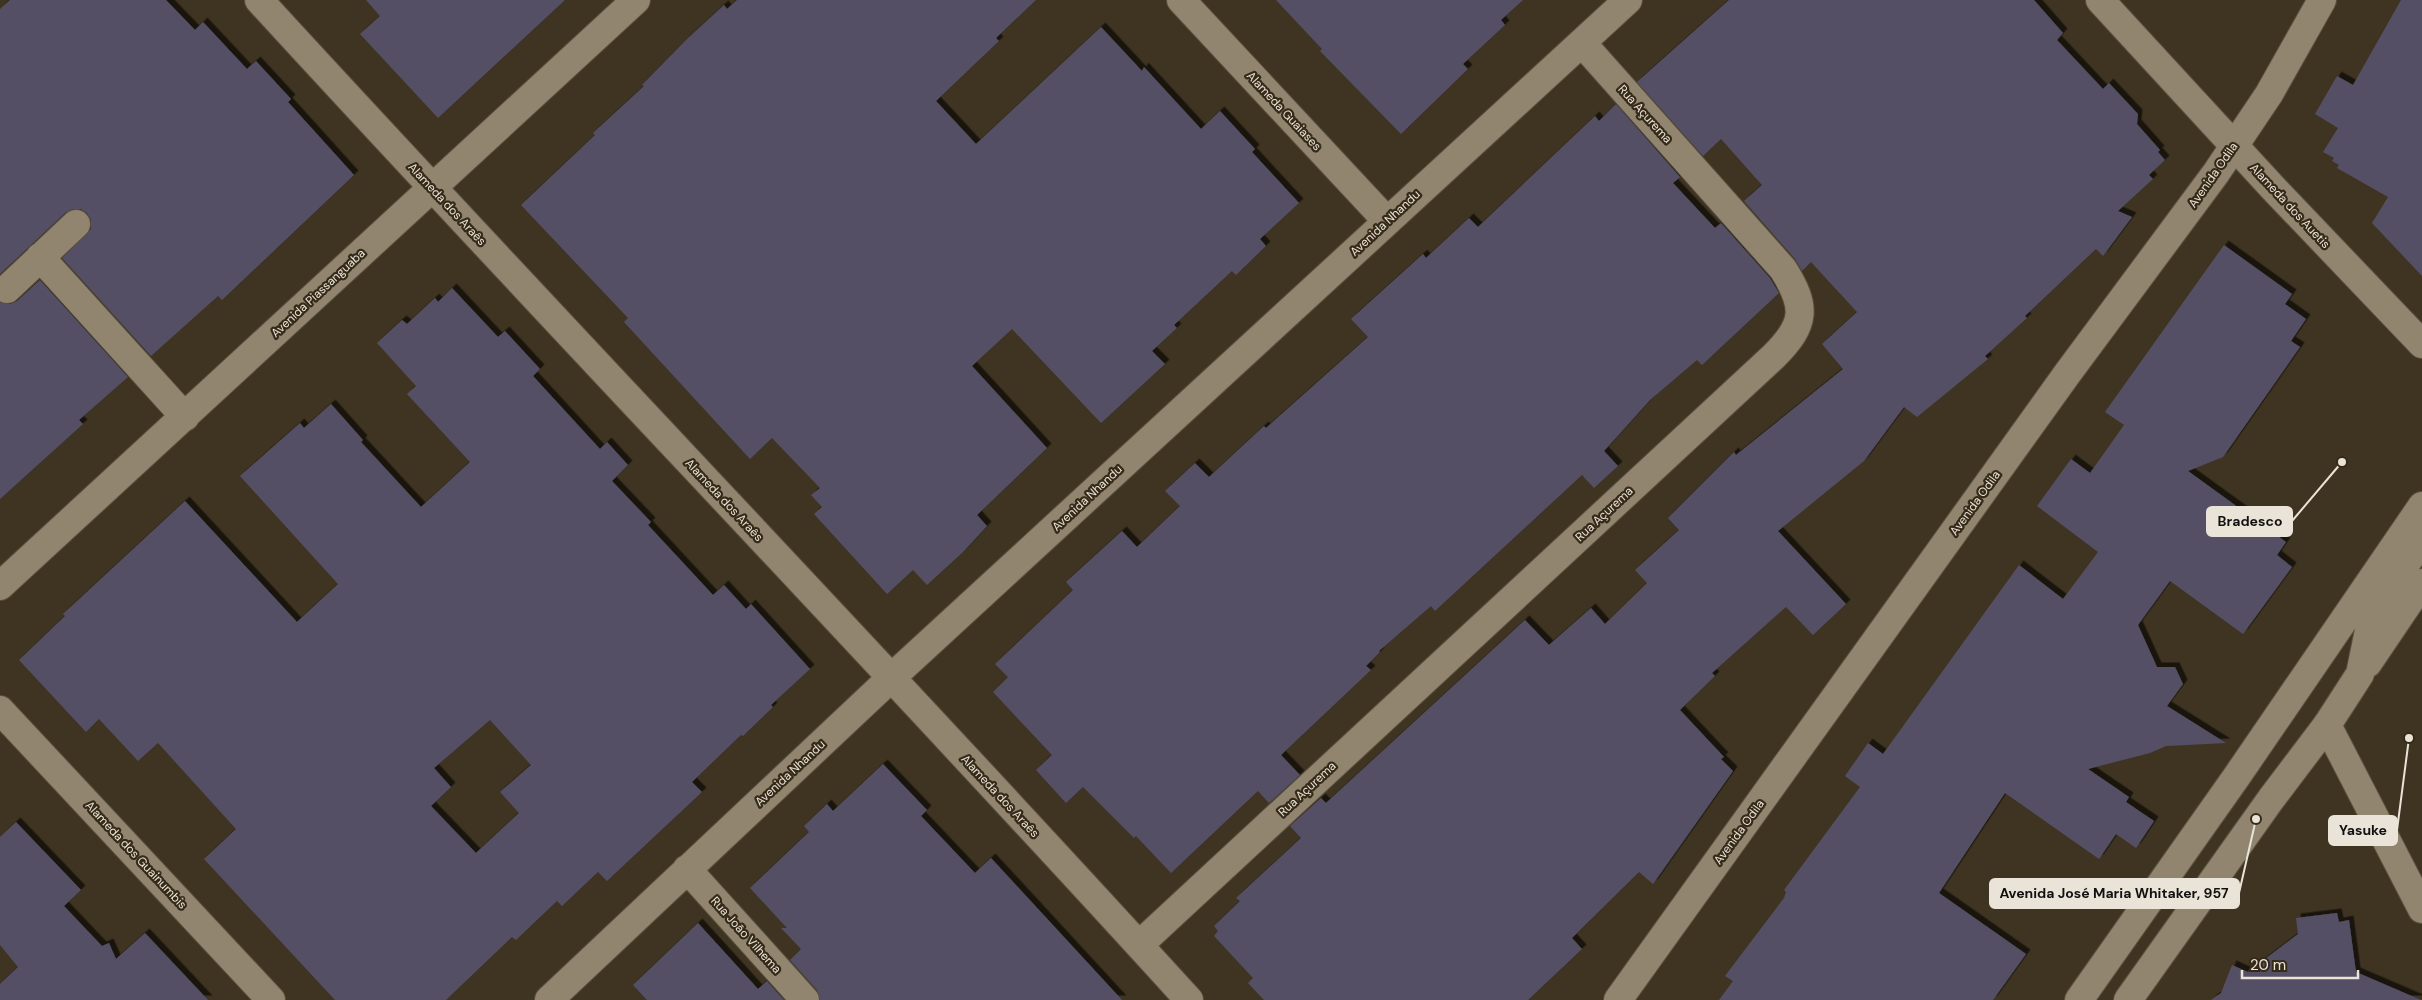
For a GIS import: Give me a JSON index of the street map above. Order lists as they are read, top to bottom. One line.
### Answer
{"streets":{"street":["Alameda Guaiases","Rua Açurema","Avenida Odila","Alameda dos Araês","Alameda dos Auetis","Avenida Nhandu","Avenida Piassanguaba","Alameda dos Guainumbis","Rua João Vilhema"]},"crossings":[["Alameda Guaiases","Avenida Nhandu"],["Rua Açurema","Alameda dos Araês"],["Rua Açurema","Avenida Nhandu"],["Avenida Odila","Alameda dos Auetis"],["Alameda dos Araês","Avenida Nhandu"],["Alameda dos Araês","Avenida Piassanguaba"],["Avenida Nhandu","Rua João Vilhema"]],"places":["Bradesco","Yasuke","Avenida José Maria Whitaker, 957"],"scale_bar":"20 m"}
